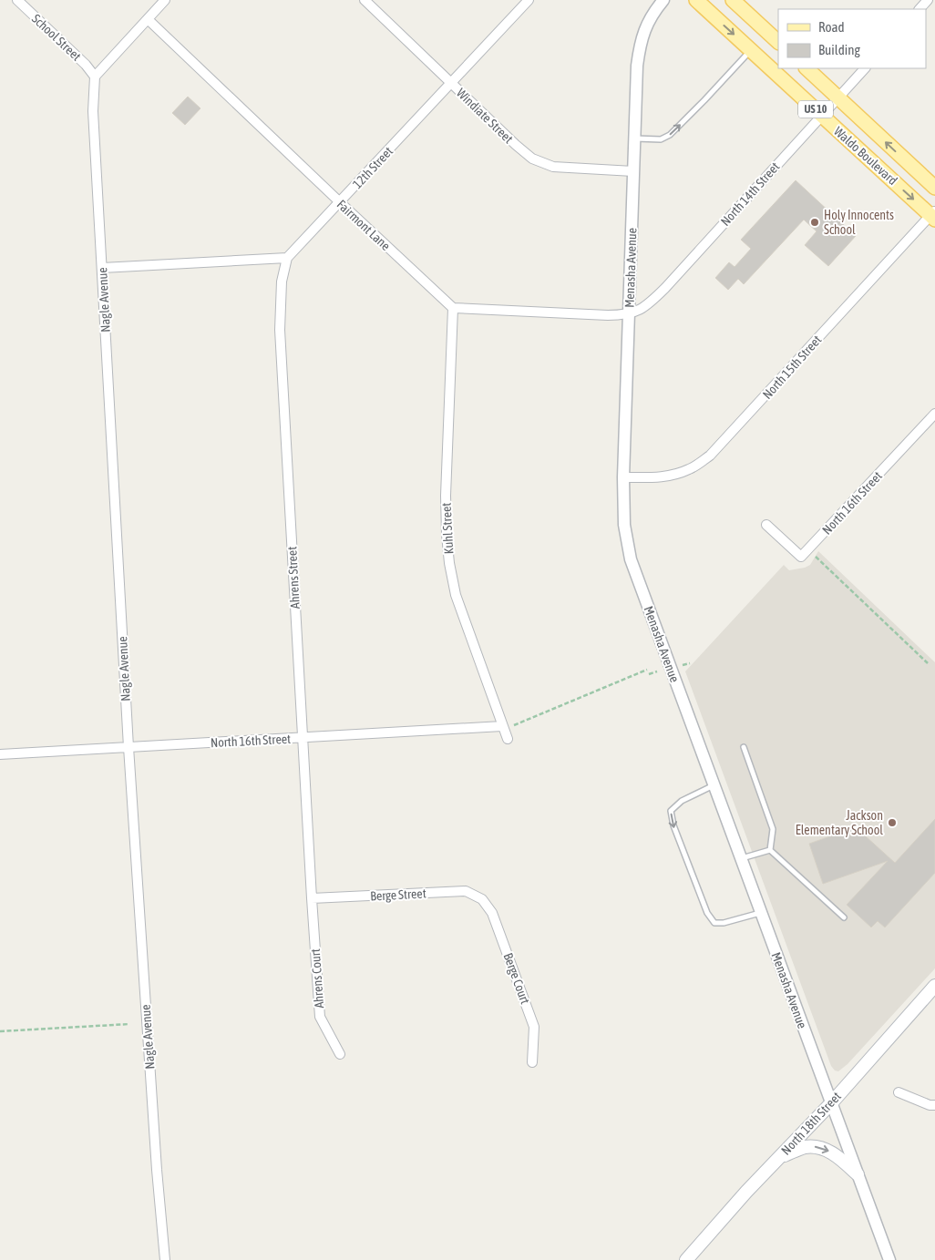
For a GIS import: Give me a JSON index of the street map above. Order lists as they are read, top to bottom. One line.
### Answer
{"streets":{"main road":["US 10","Waldo Boulevard","North 18th Street"],"street":["School Street","Windiate Street","12th Street","North 14th Street","Fairmont Lane","Menasha Avenue","Nagle Avenue","North 15th Street","North 16th Street","Kuhl Street","Ahrens Street","Berge Street","Ahrens Court","Berge Court"]},"crossings":[["School Street","Nagle Avenue"],["Windiate Street","12th Street"],["Windiate Street","Menasha Avenue"],["Waldo Boulevard","North 14th Street"],["Waldo Boulevard","North 15th Street"],["12th Street","Fairmont Lane"],["12th Street","Ahrens Street"],["North 14th Street","Menasha Avenue"],["Fairmont Lane","Kuhl Street"],["Menasha Avenue","North 15th Street"],["Menasha Avenue","North 18th Street"],["Nagle Avenue","North 16th Street"],["North 16th Street","Kuhl Street"],["North 16th Street","Ahrens Street"],["Ahrens Street","Berge Street"],["Ahrens Street","Ahrens Court"],["Berge Street","Ahrens Court"],["Berge Street","Berge Court"]],"places":["Holy Innocents School","Jackson Elementary School"],"legend":["Road","Building"]}
